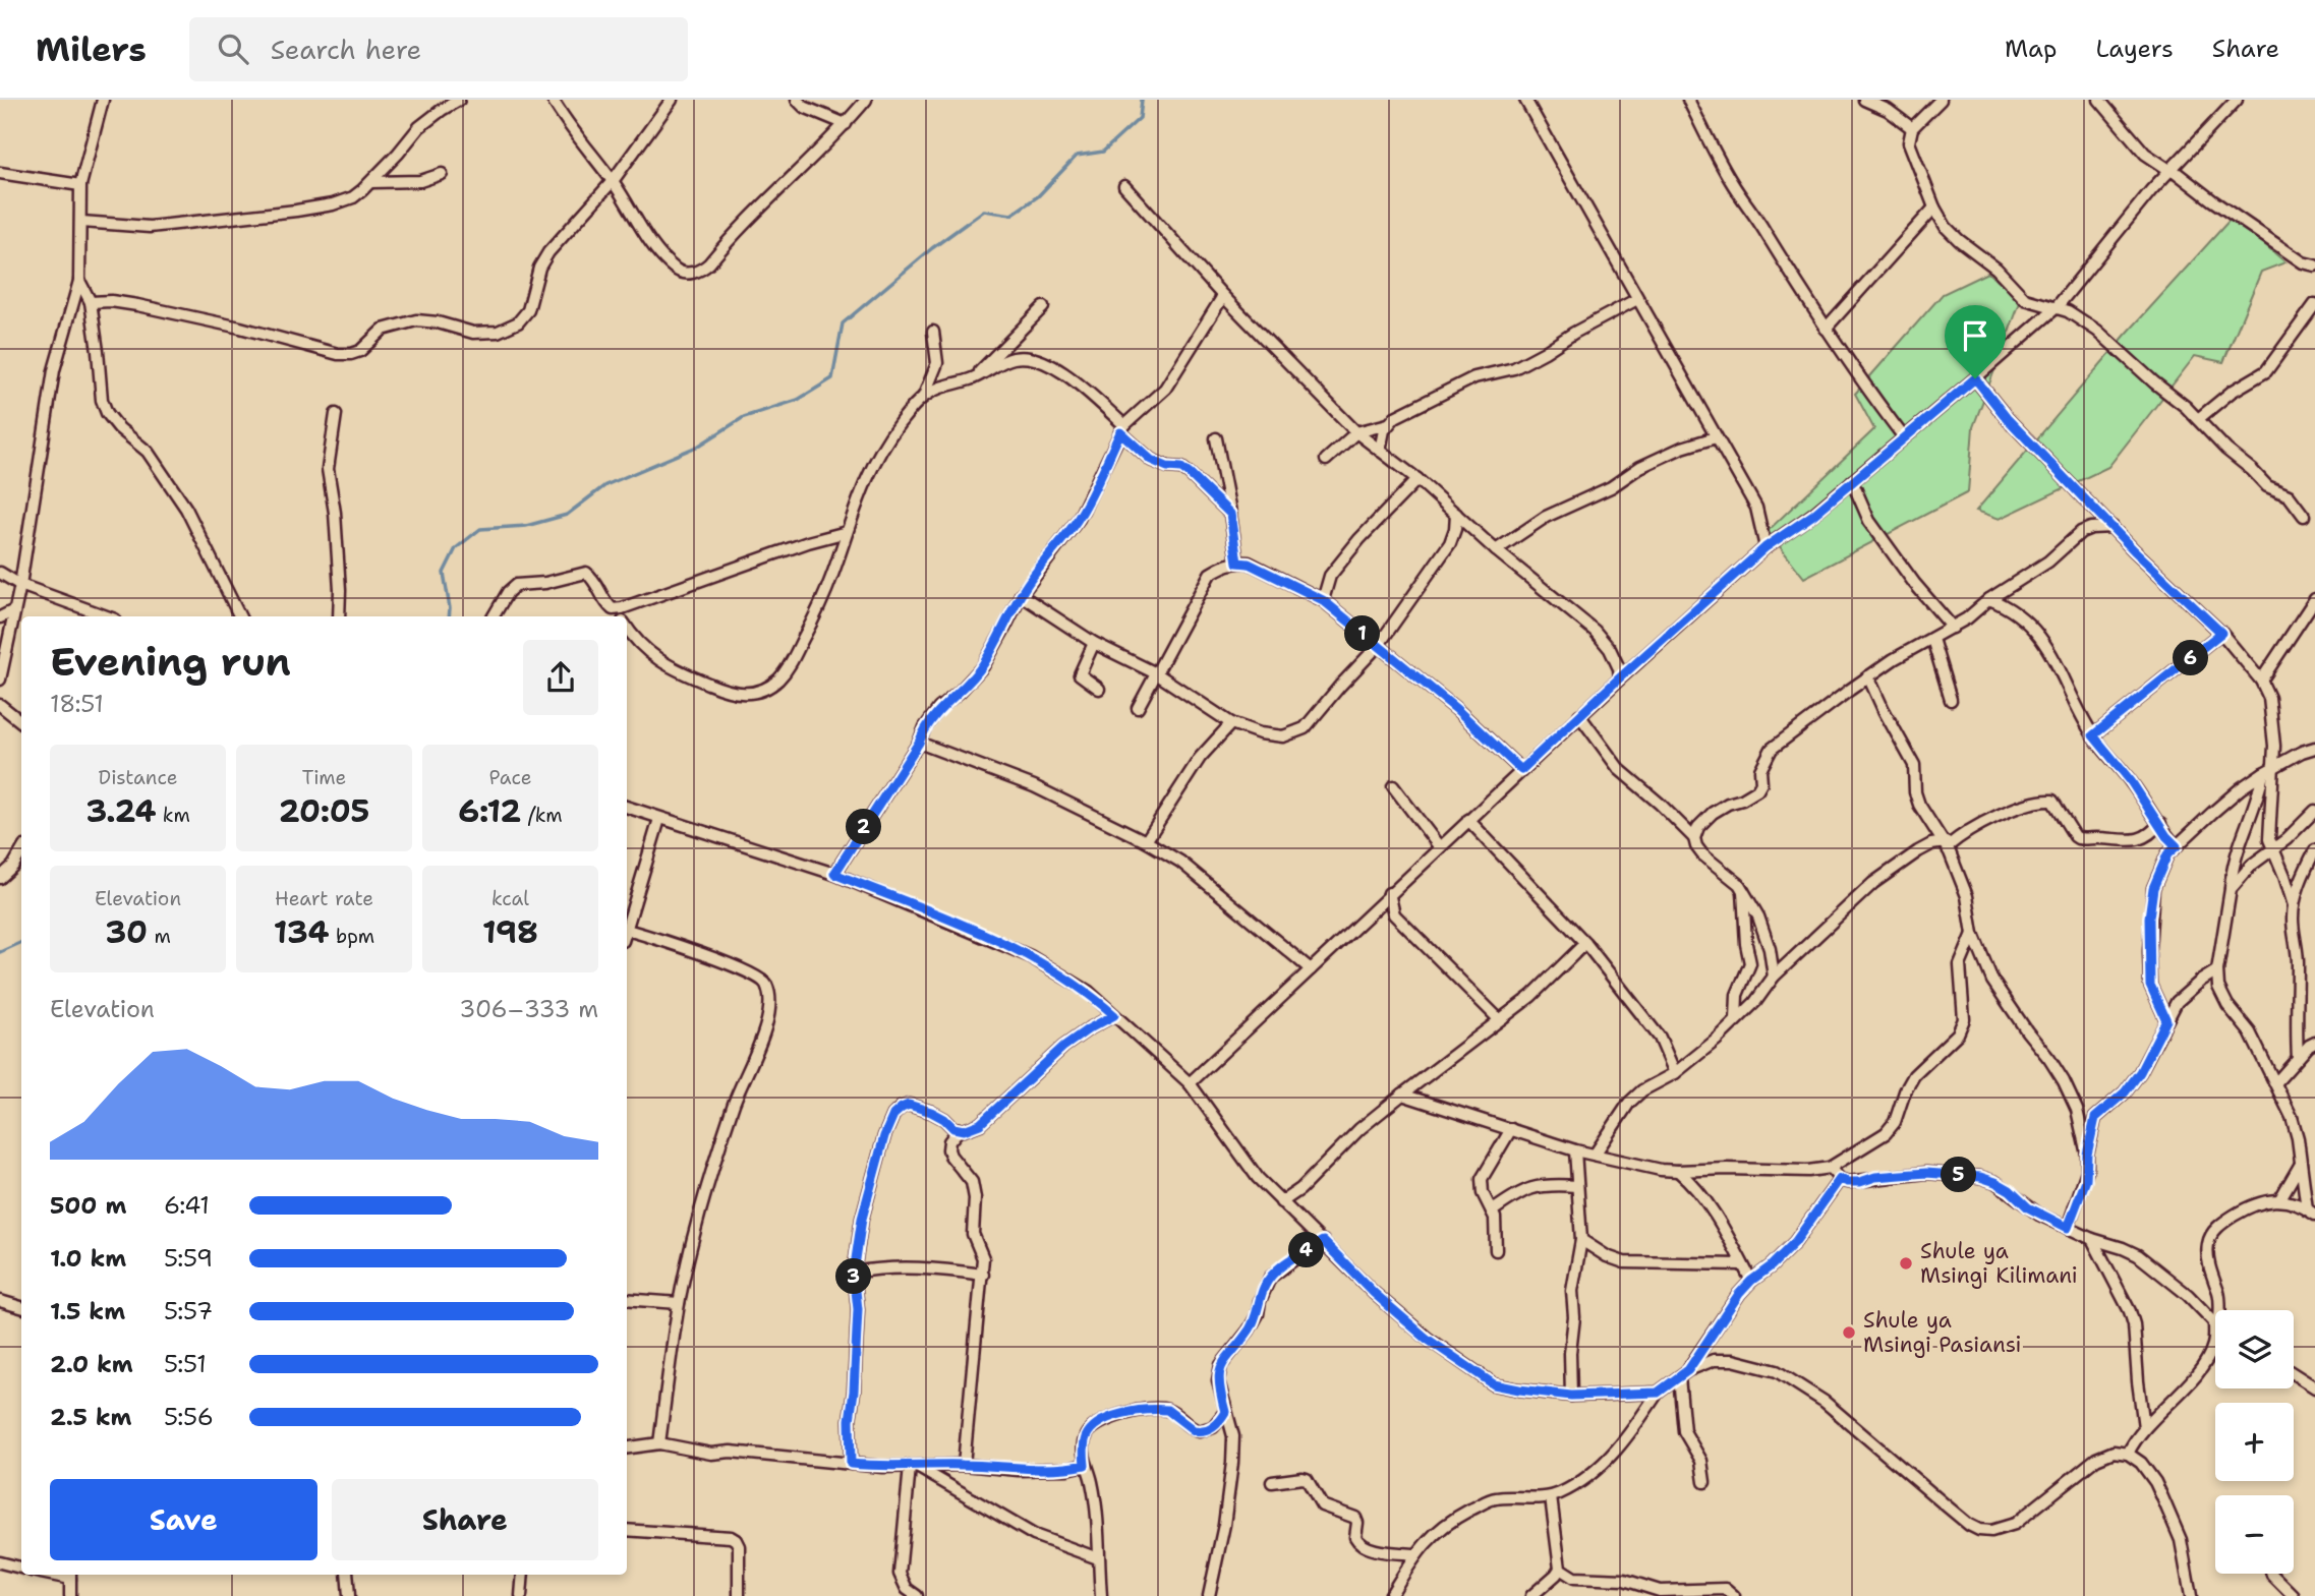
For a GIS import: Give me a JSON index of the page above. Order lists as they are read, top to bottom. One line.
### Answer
{"places":["Shule ya Msingi Kilimani","Shule ya Msingi Pasiansi"],"page":{"header":"Milers","search":"Search here","nav":["Map","Layers","Share"],"pins":["1","6","2","5","4","3"],"heading":["Evening run","18:51"],"stats":[["Distance","3.24 km"],["Time","20:05"],["Pace","6:12 /km"],["Elevation","30 m"],["Heart rate","134 bpm"],["kcal","198"]],"chart":["Elevation","306–333 m"],"list":[{"name":"500 m","note":"6:41"},{"name":"1.0 km","note":"5:59"},{"name":"1.5 km","note":"5:57"},{"name":"2.0 km","note":"5:51"},{"name":"2.5 km","note":"5:56"}],"map_buttons":["+","−"],"buttons":["Save","Share"]}}
